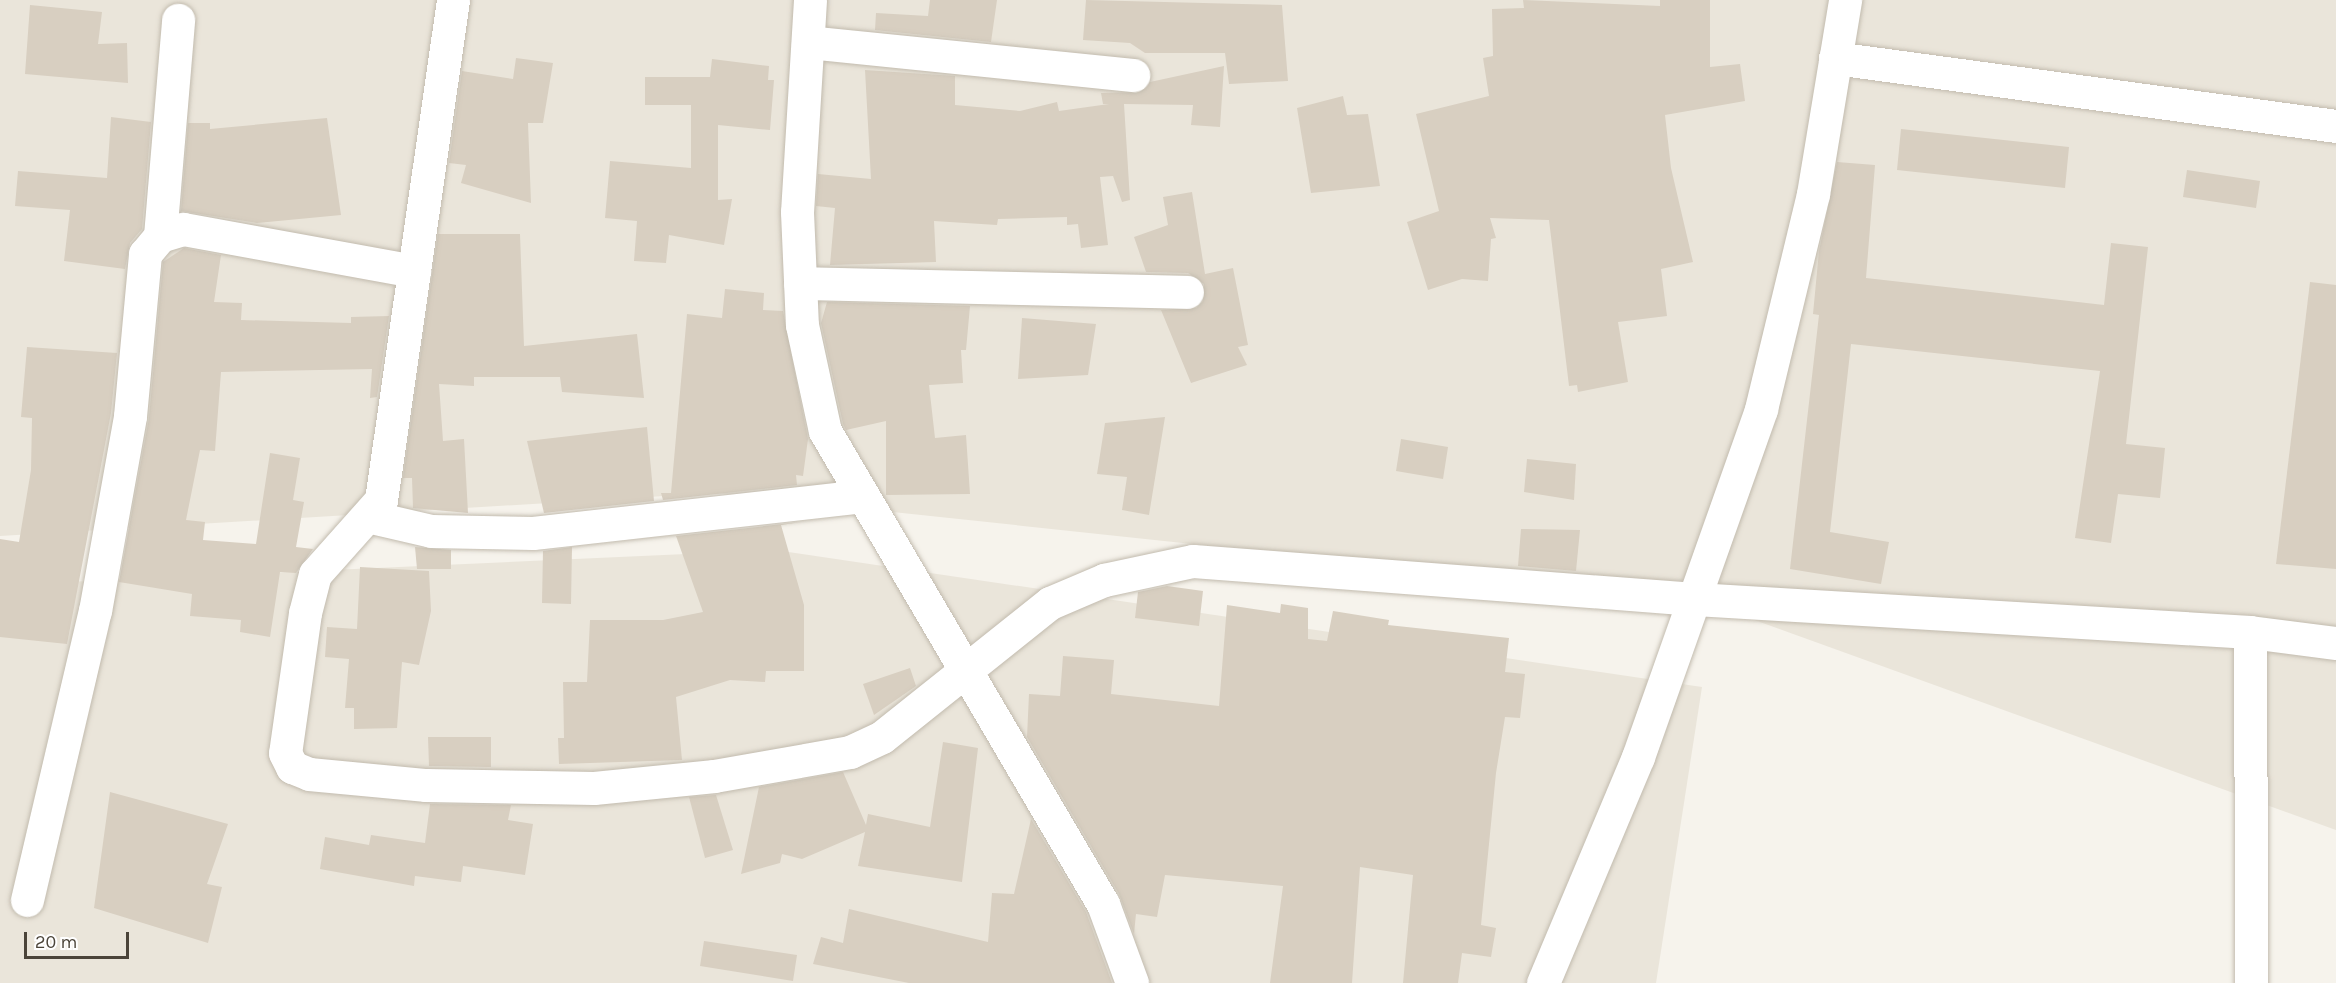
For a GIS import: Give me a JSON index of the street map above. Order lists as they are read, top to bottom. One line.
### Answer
{"scale_bar":"20 m"}
